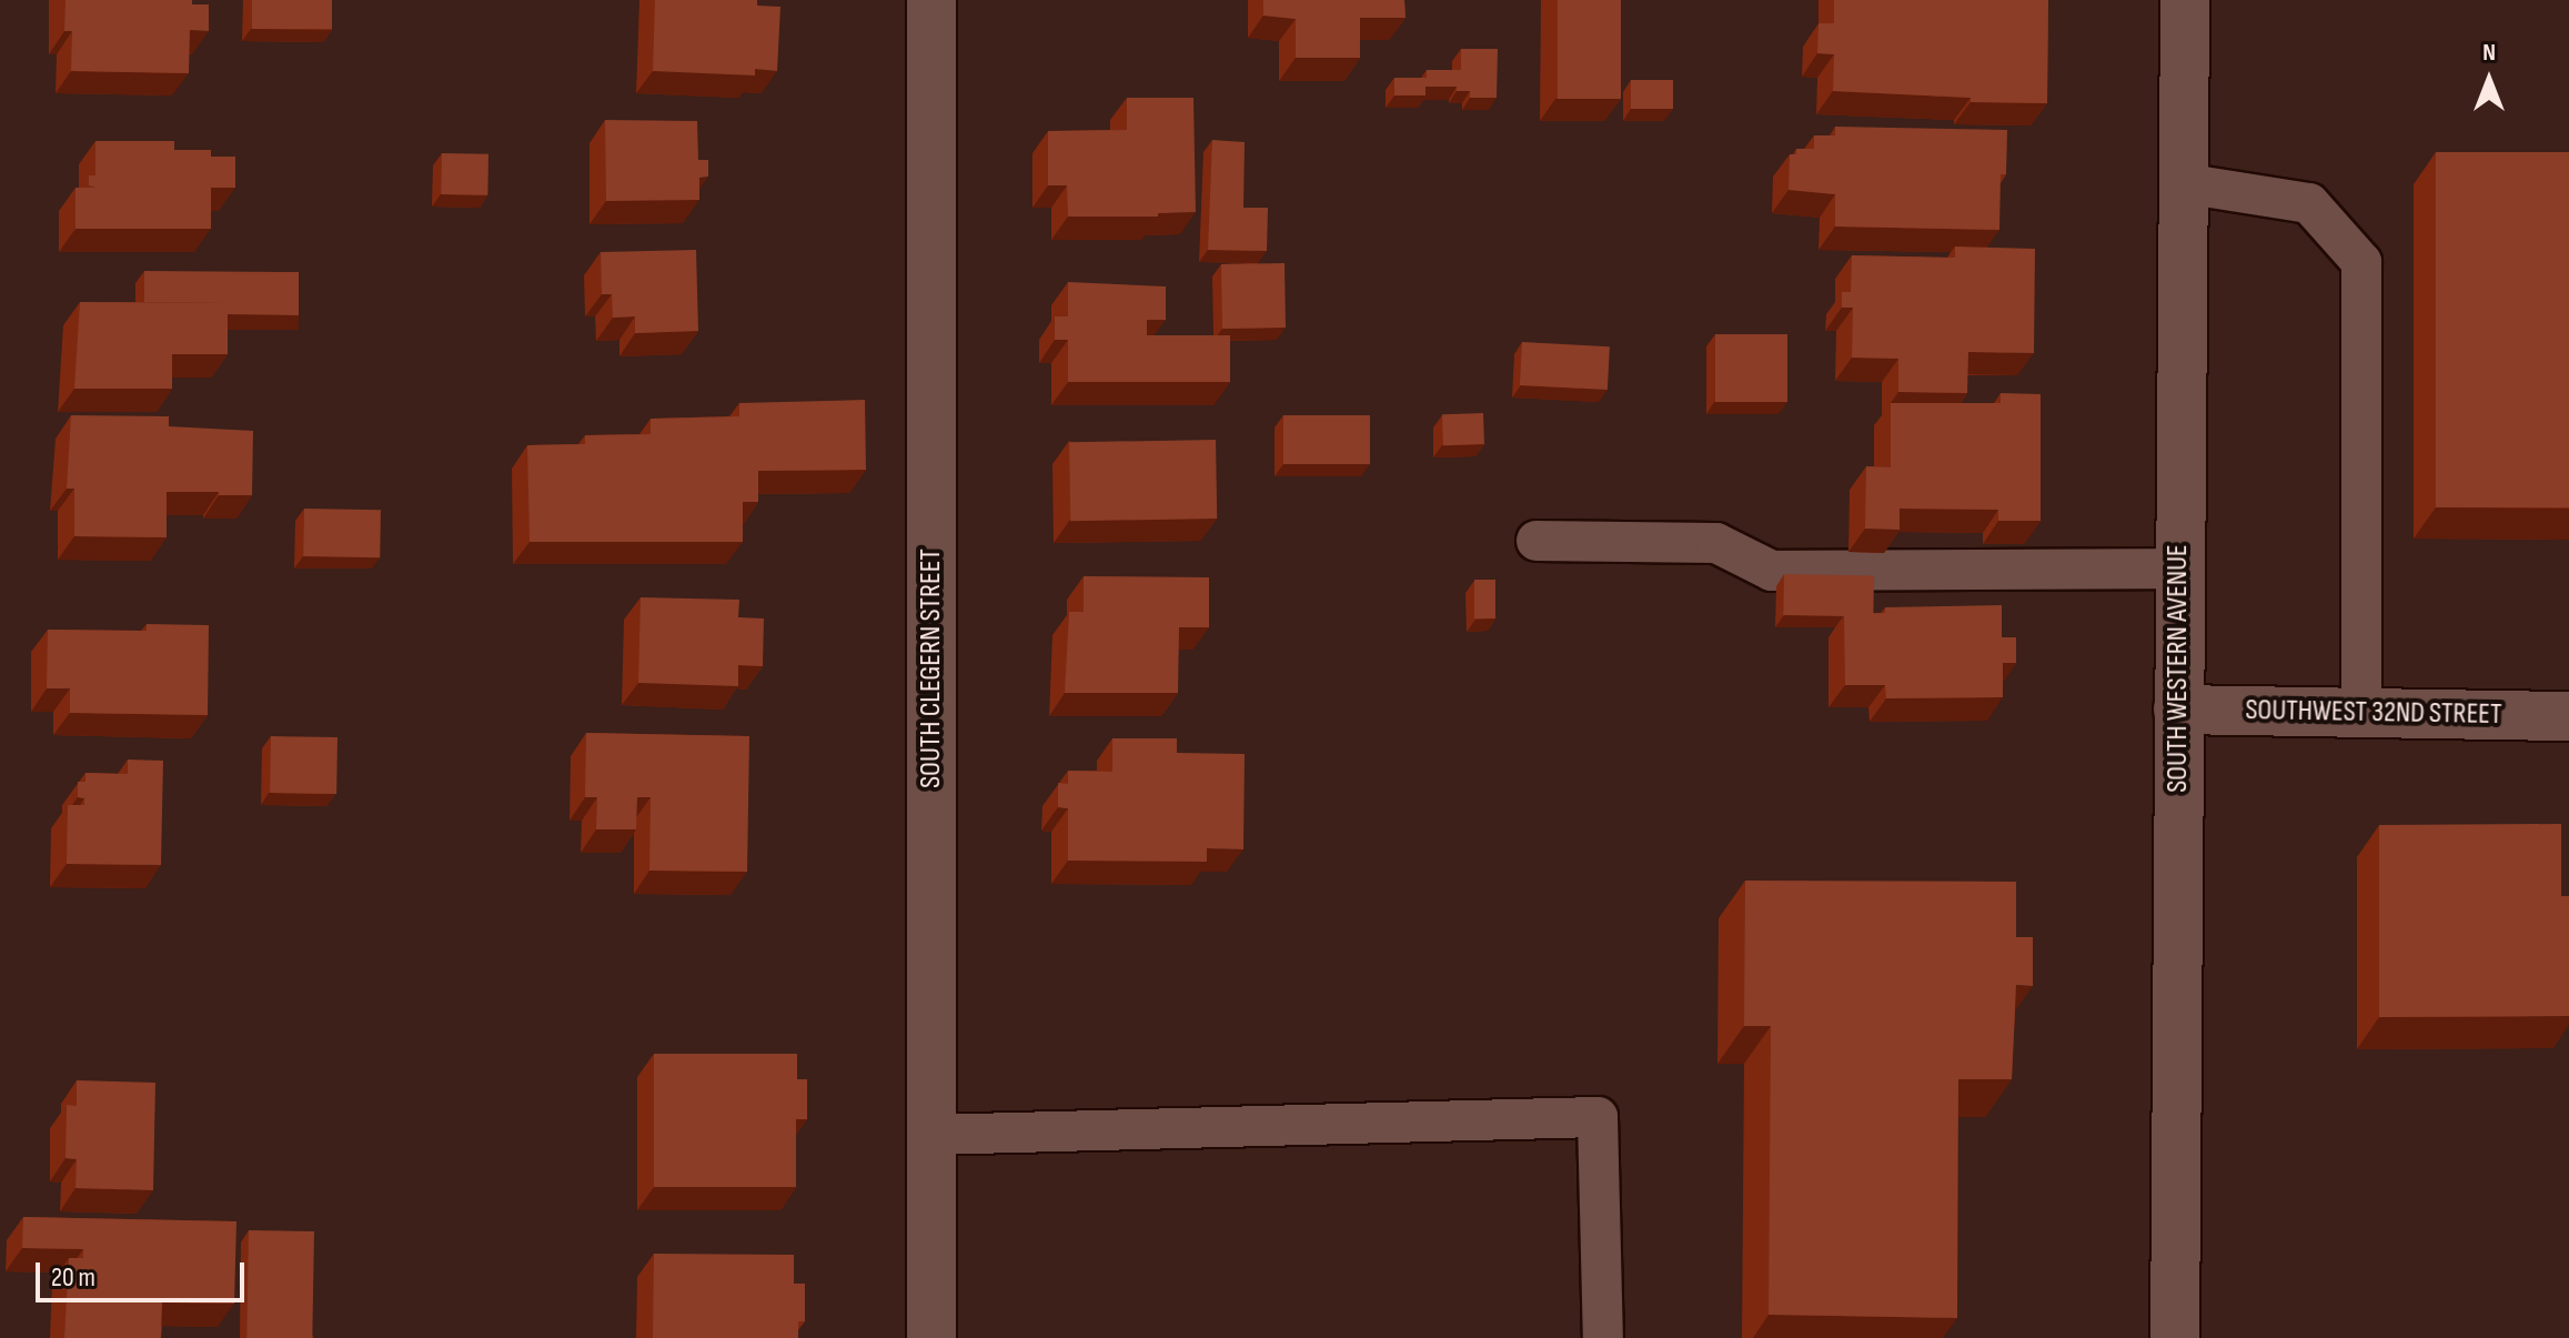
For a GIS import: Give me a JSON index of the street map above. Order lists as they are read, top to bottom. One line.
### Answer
{"streets":{"street":["SOUTH CLEGERN STREET","SOUTH WESTERN AVENUE","SOUTHWEST 32ND STREET"]},"crossings":[["SOUTH WESTERN AVENUE","SOUTHWEST 32ND STREET"]],"scale_bar":"20 m","north":"top"}
